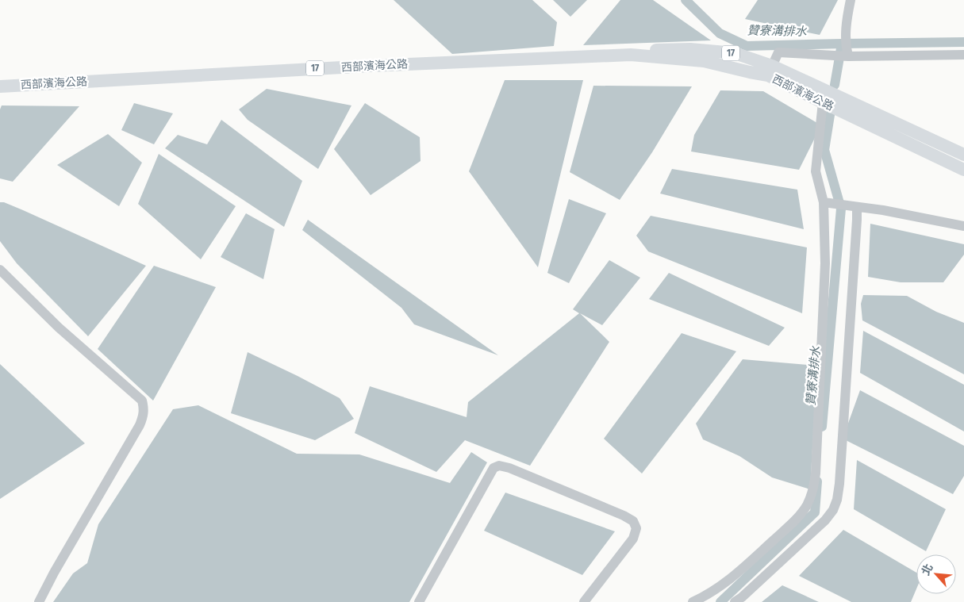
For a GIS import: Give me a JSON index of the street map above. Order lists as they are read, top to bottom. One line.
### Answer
{"streets":{"main road":["17","西部濱海公路"]},"water":["贊寮溝排水"],"north":"top left"}
